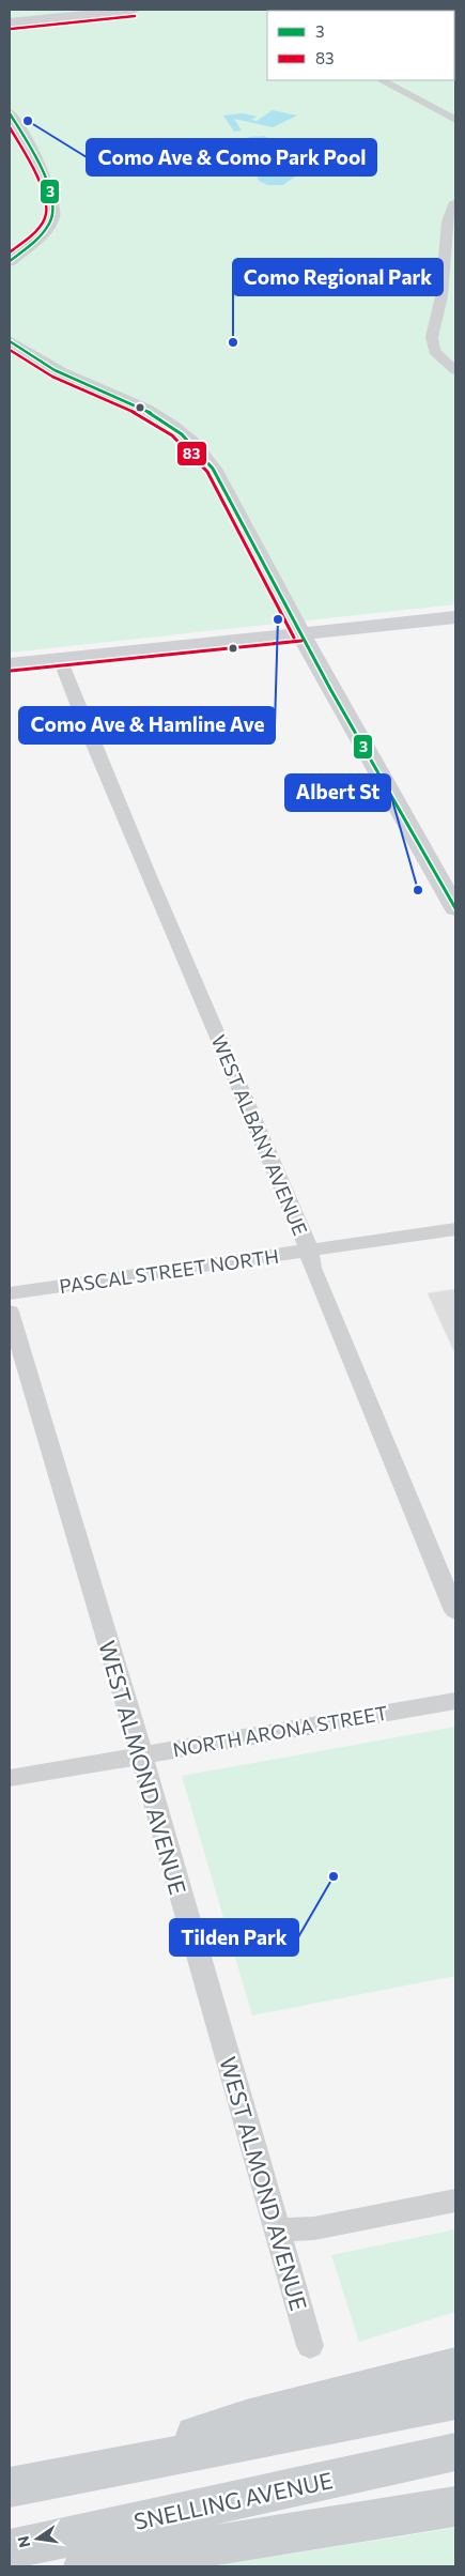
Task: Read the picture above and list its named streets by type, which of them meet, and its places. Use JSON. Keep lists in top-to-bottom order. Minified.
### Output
{"streets":{"main road":["SNELLING AVENUE"],"street":["WEST ALBANY AVENUE","PASCAL STREET NORTH","NORTH ARONA STREET","WEST ALMOND AVENUE"]},"crossings":[["WEST ALBANY AVENUE","PASCAL STREET NORTH"],["NORTH ARONA STREET","WEST ALMOND AVENUE"]],"places":["Como Ave & Como Park Pool","Como Regional Park","Como Ave & Hamline Ave","Albert St","Tilden Park"],"lines":["transit line 83","transit line 3"],"legend":["3","83"],"north":"left"}
